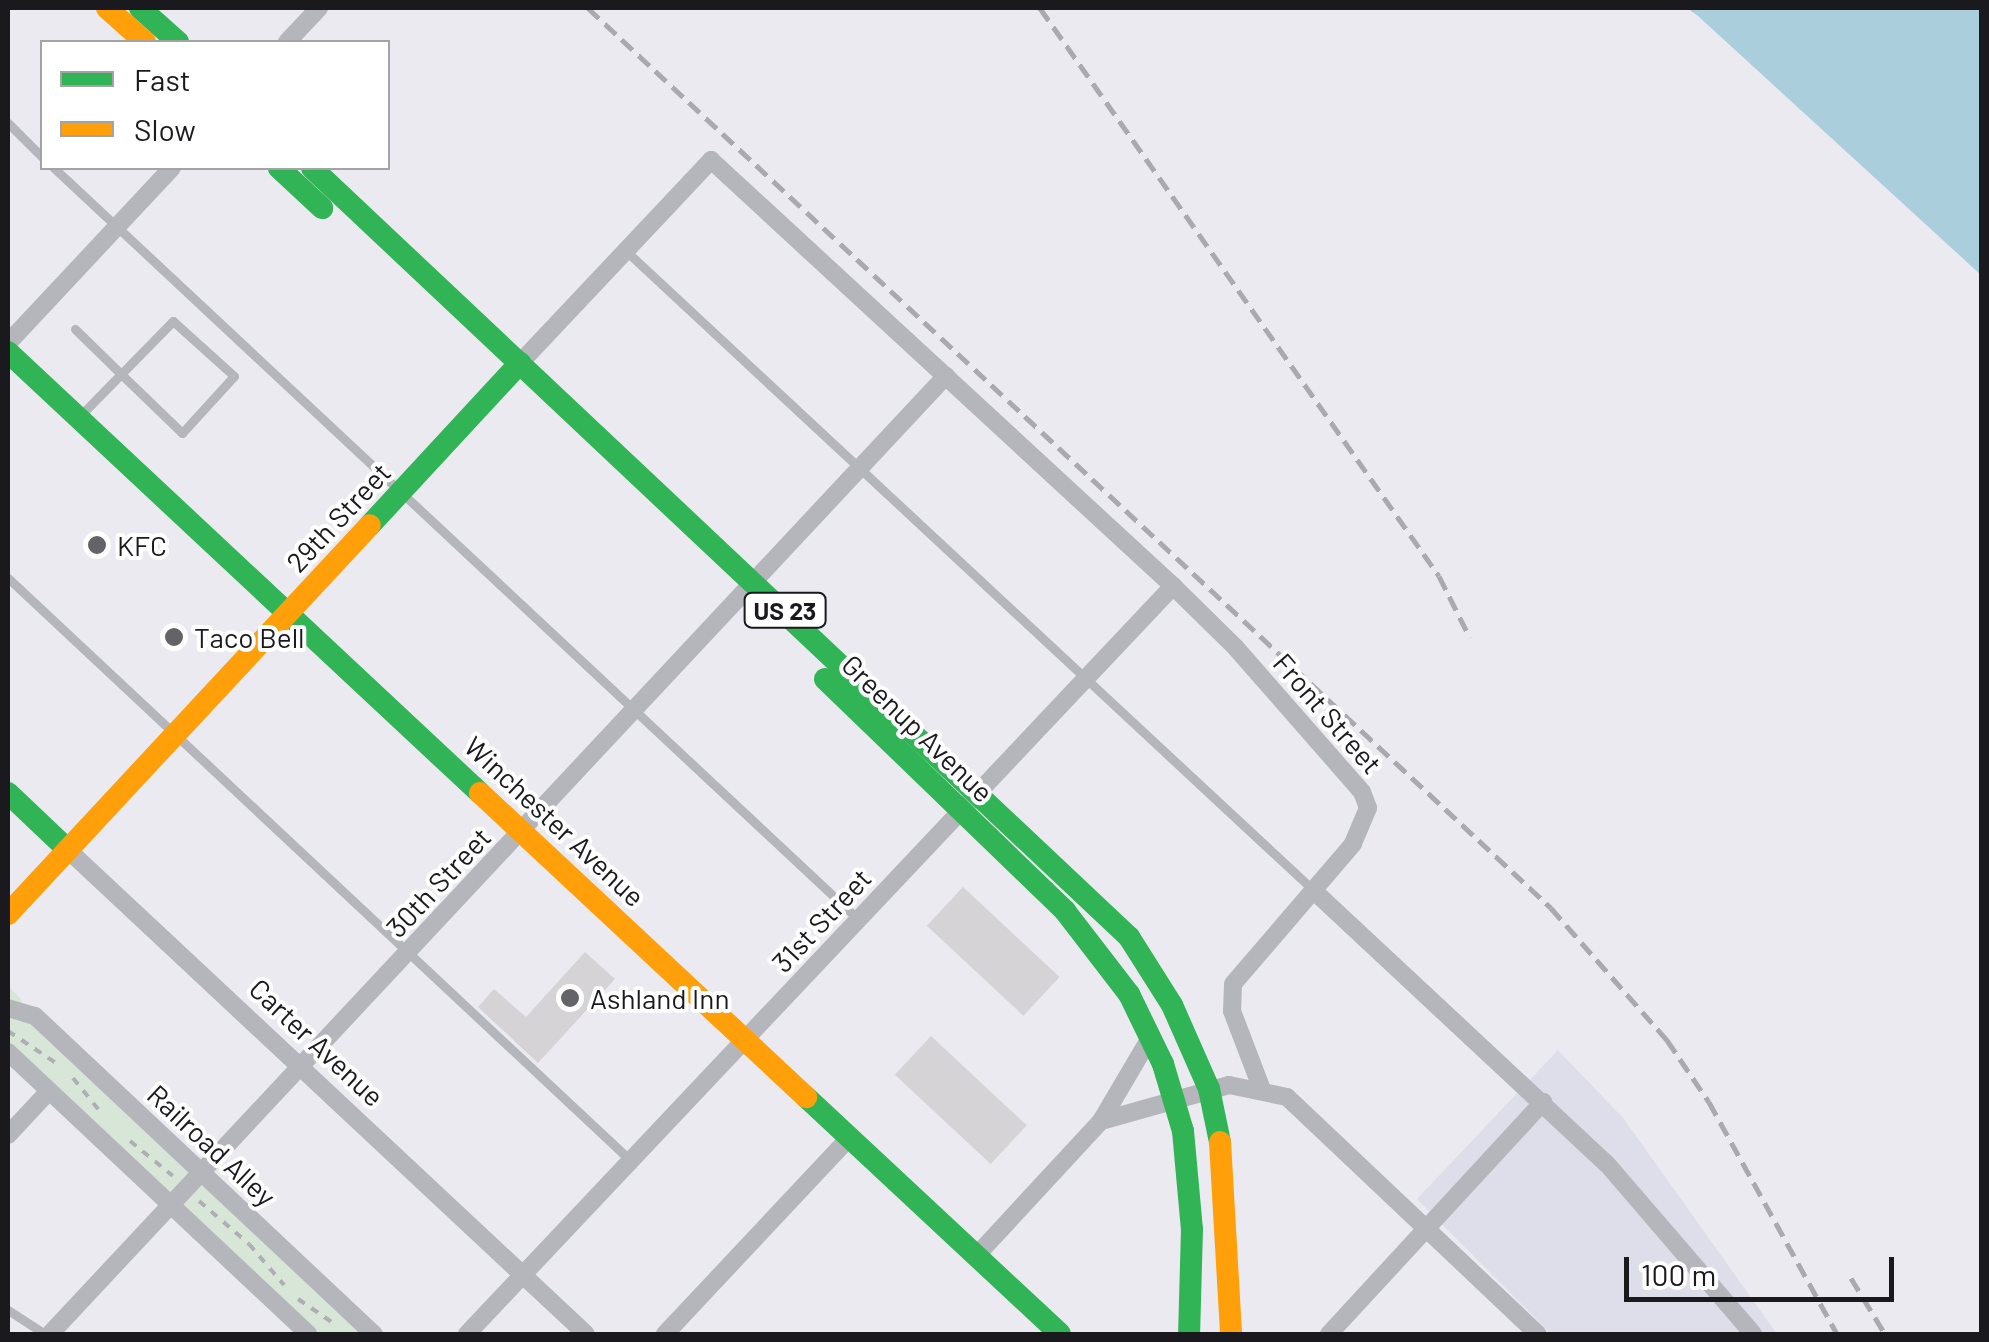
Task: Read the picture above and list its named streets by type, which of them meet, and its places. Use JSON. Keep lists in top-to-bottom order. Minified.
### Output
{"streets":{"main road":["29th Street","US 23","Greenup Avenue","Winchester Avenue","Carter Avenue"],"street":["Front Street","30th Street","31st Street","Railroad Alley"]},"crossings":[["29th Street","Front Street"],["29th Street","Greenup Avenue"],["29th Street","Winchester Avenue"],["29th Street","Carter Avenue"],["US 23","Greenup Avenue"],["Front Street","30th Street"],["Front Street","31st Street"],["Greenup Avenue","30th Street"],["Greenup Avenue","31st Street"],["Winchester Avenue","30th Street"],["Winchester Avenue","31st Street"],["30th Street","Carter Avenue"],["30th Street","Railroad Alley"],["31st Street","Carter Avenue"]],"places":["KFC","Taco Bell","Ashland Inn"],"legend":["Fast","Slow"],"scale_bar":"100 m"}
